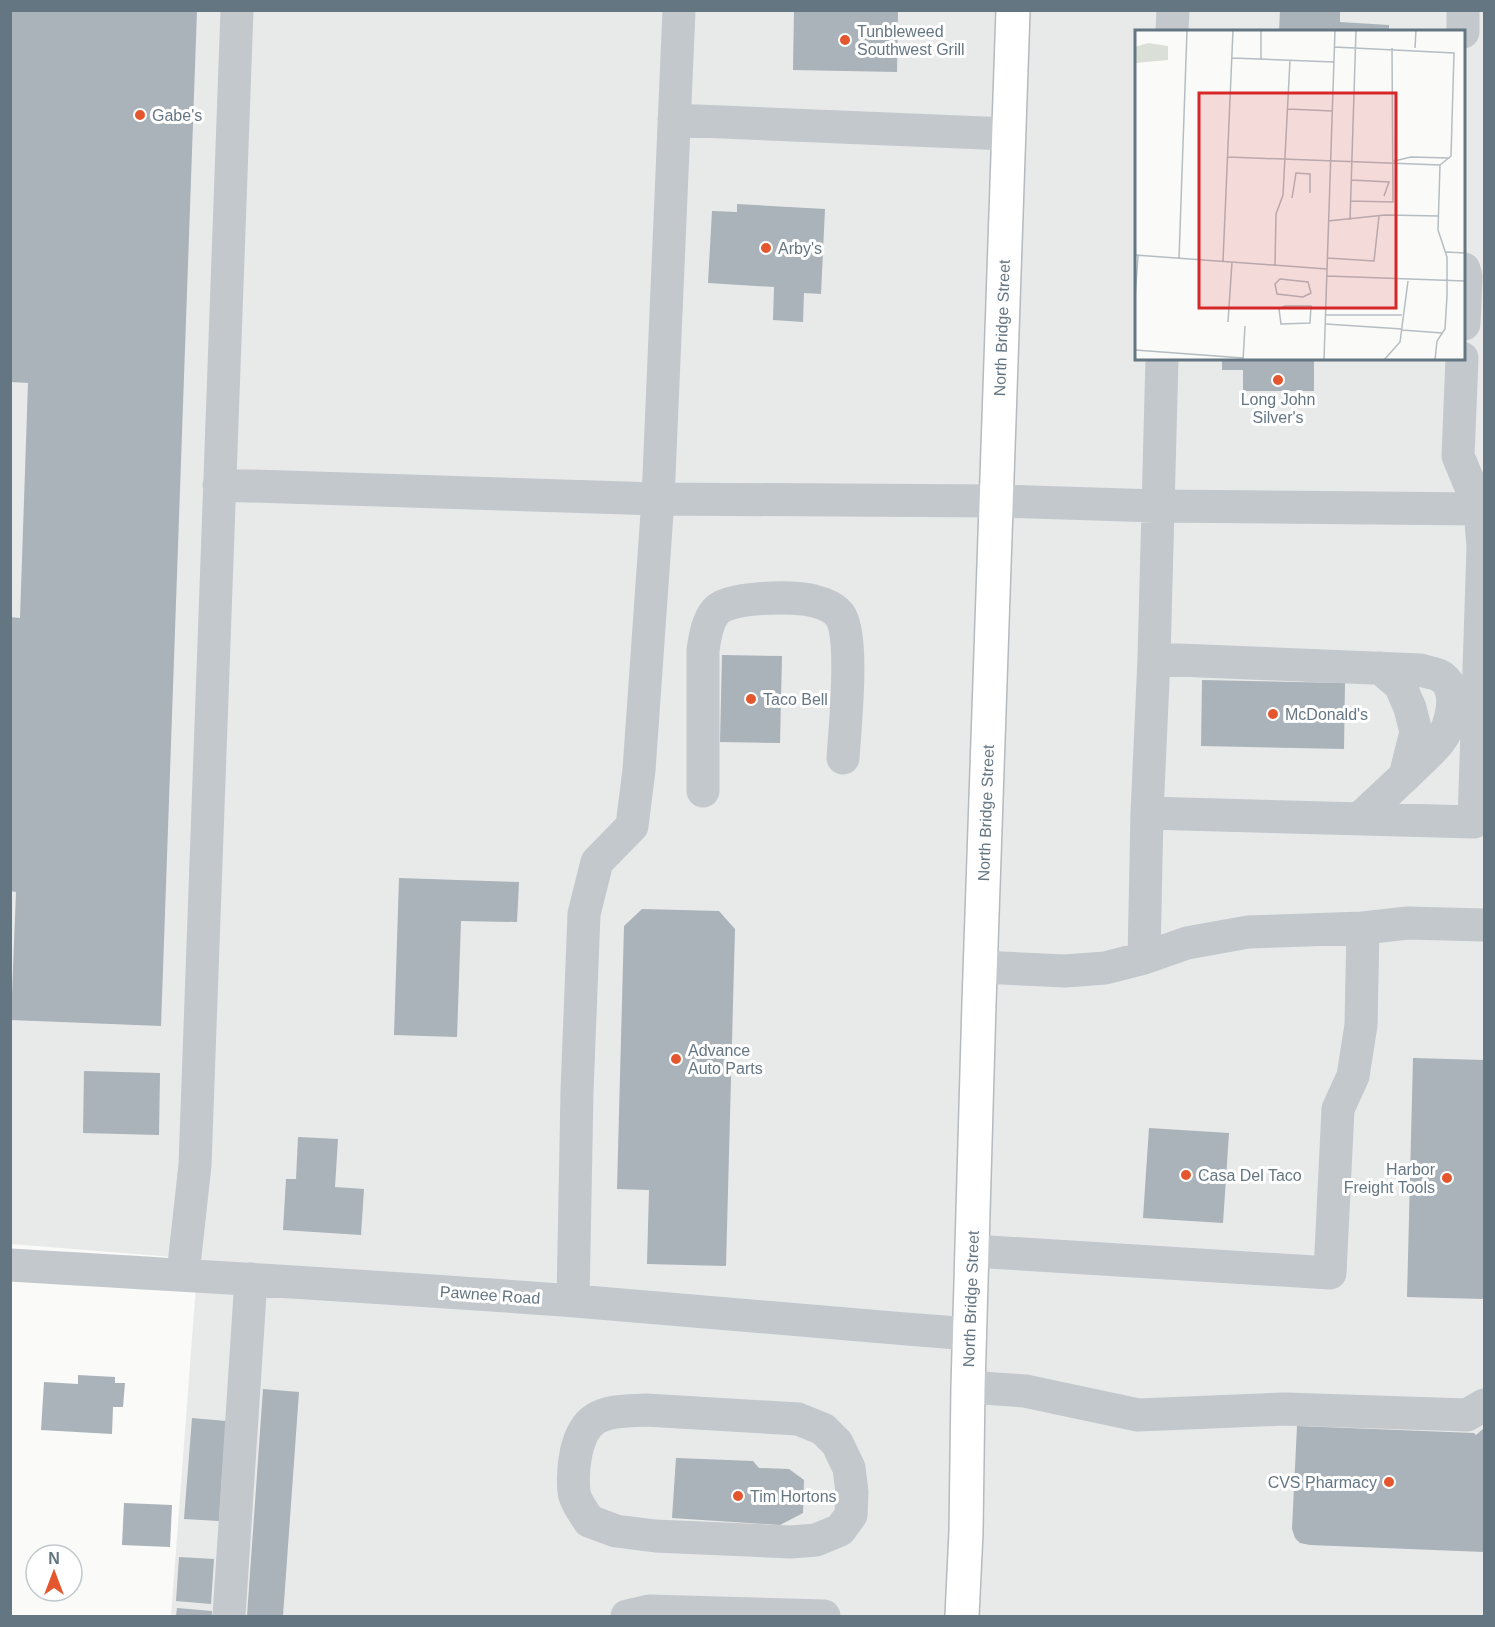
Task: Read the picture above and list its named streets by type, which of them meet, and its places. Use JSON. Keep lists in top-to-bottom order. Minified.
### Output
{"streets":{"main road":["North Bridge Street"],"street":["Pawnee Road"]},"crossings":[["North Bridge Street","Pawnee Road"]],"places":["Tunbleweed Southwest Grill","Gabe's","Arby's","Long John Silver's","Taco Bell","McDonald's","Advance Auto Parts","Casa Del Taco","Harbor Freight Tools","CVS Pharmacy","Tim Hortons"],"north":"top"}
